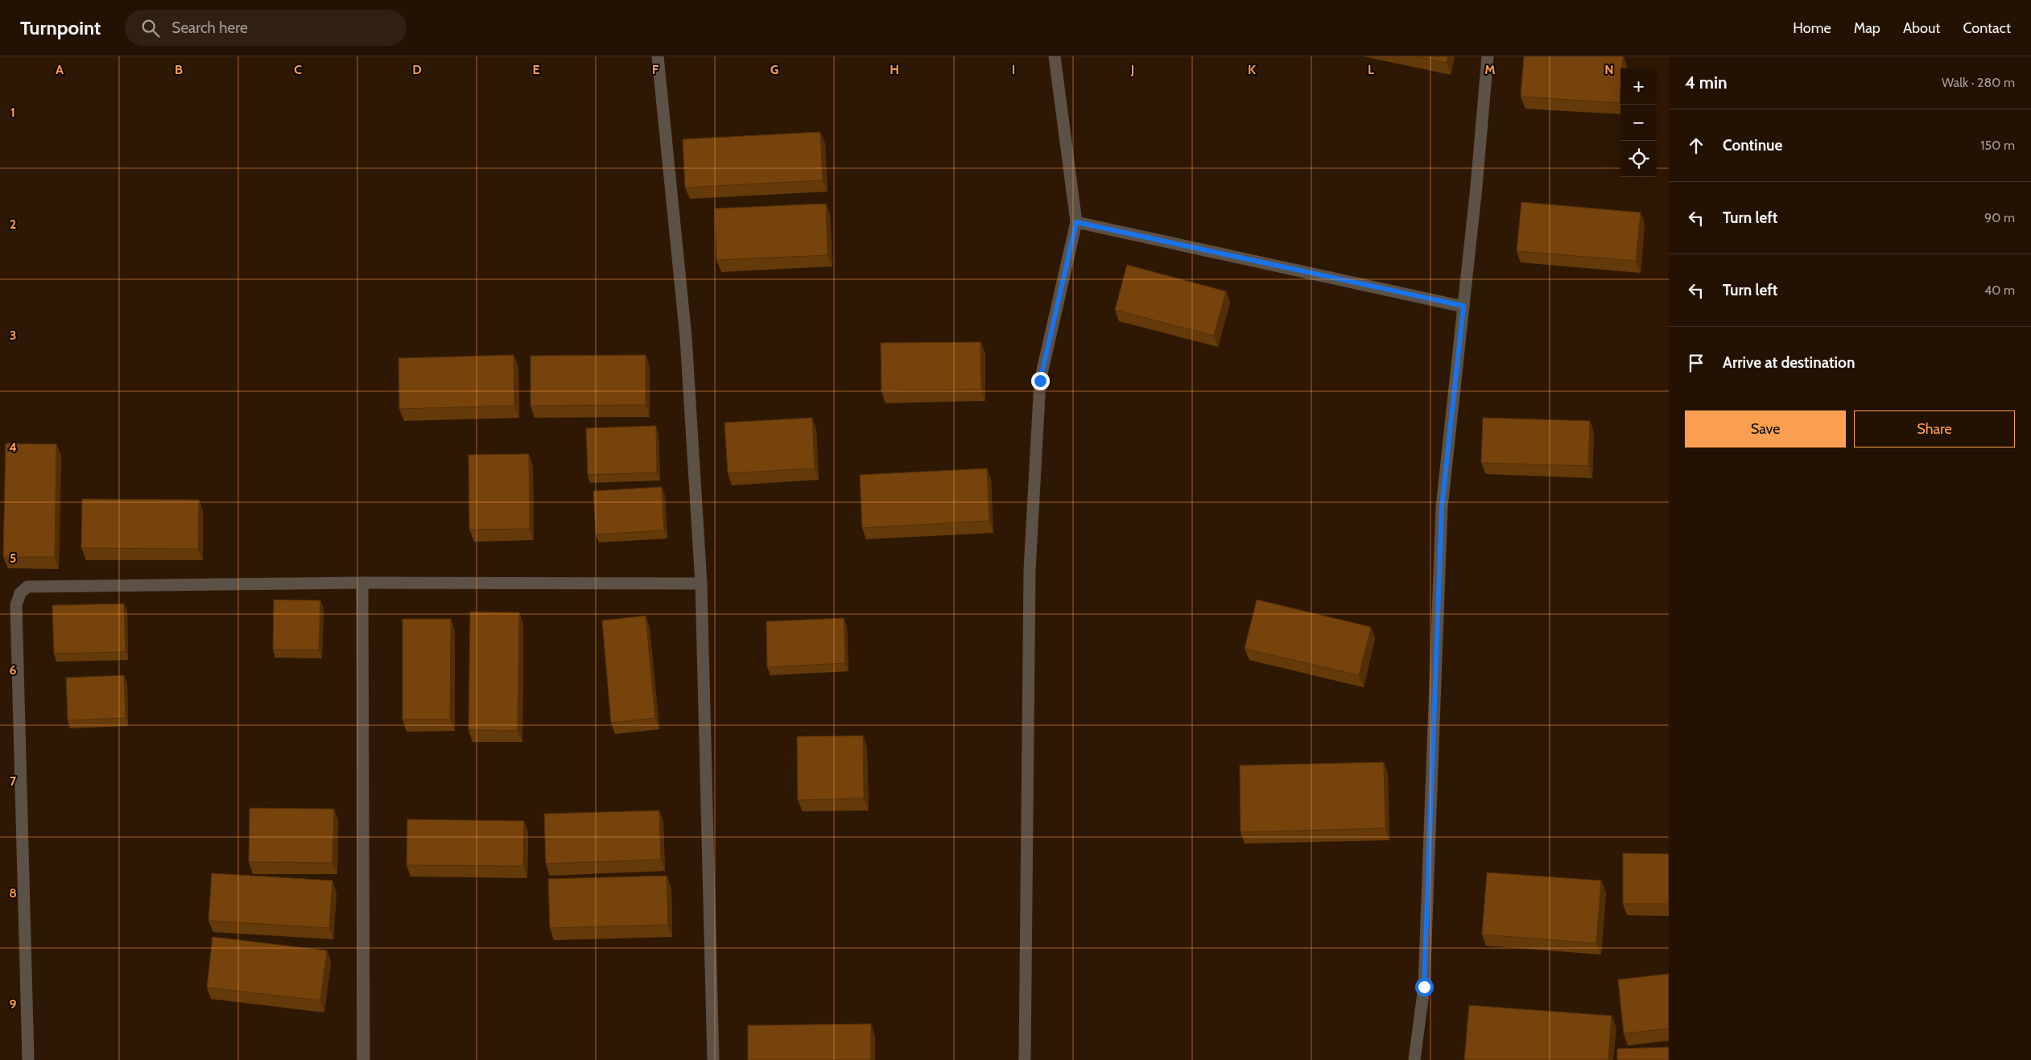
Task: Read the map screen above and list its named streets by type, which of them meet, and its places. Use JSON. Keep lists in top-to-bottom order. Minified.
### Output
{"page":{"header":"Turnpoint","search":"Search here","nav":["Home","Map","About","Contact"],"heading":["4 min","Walk · 280 m"],"map_buttons":["+","−"],"list":[["Continue","150 m"],["Turn left","90 m"],["Turn left","40 m"],"Arrive at destination"],"buttons":["Save","Share"]},"grid":{"columns":["A","B","C","D","E","F","G","H","I","J","K","L","M","N"],"rows":["1","2","3","4","5","6","7","8","9"]}}
